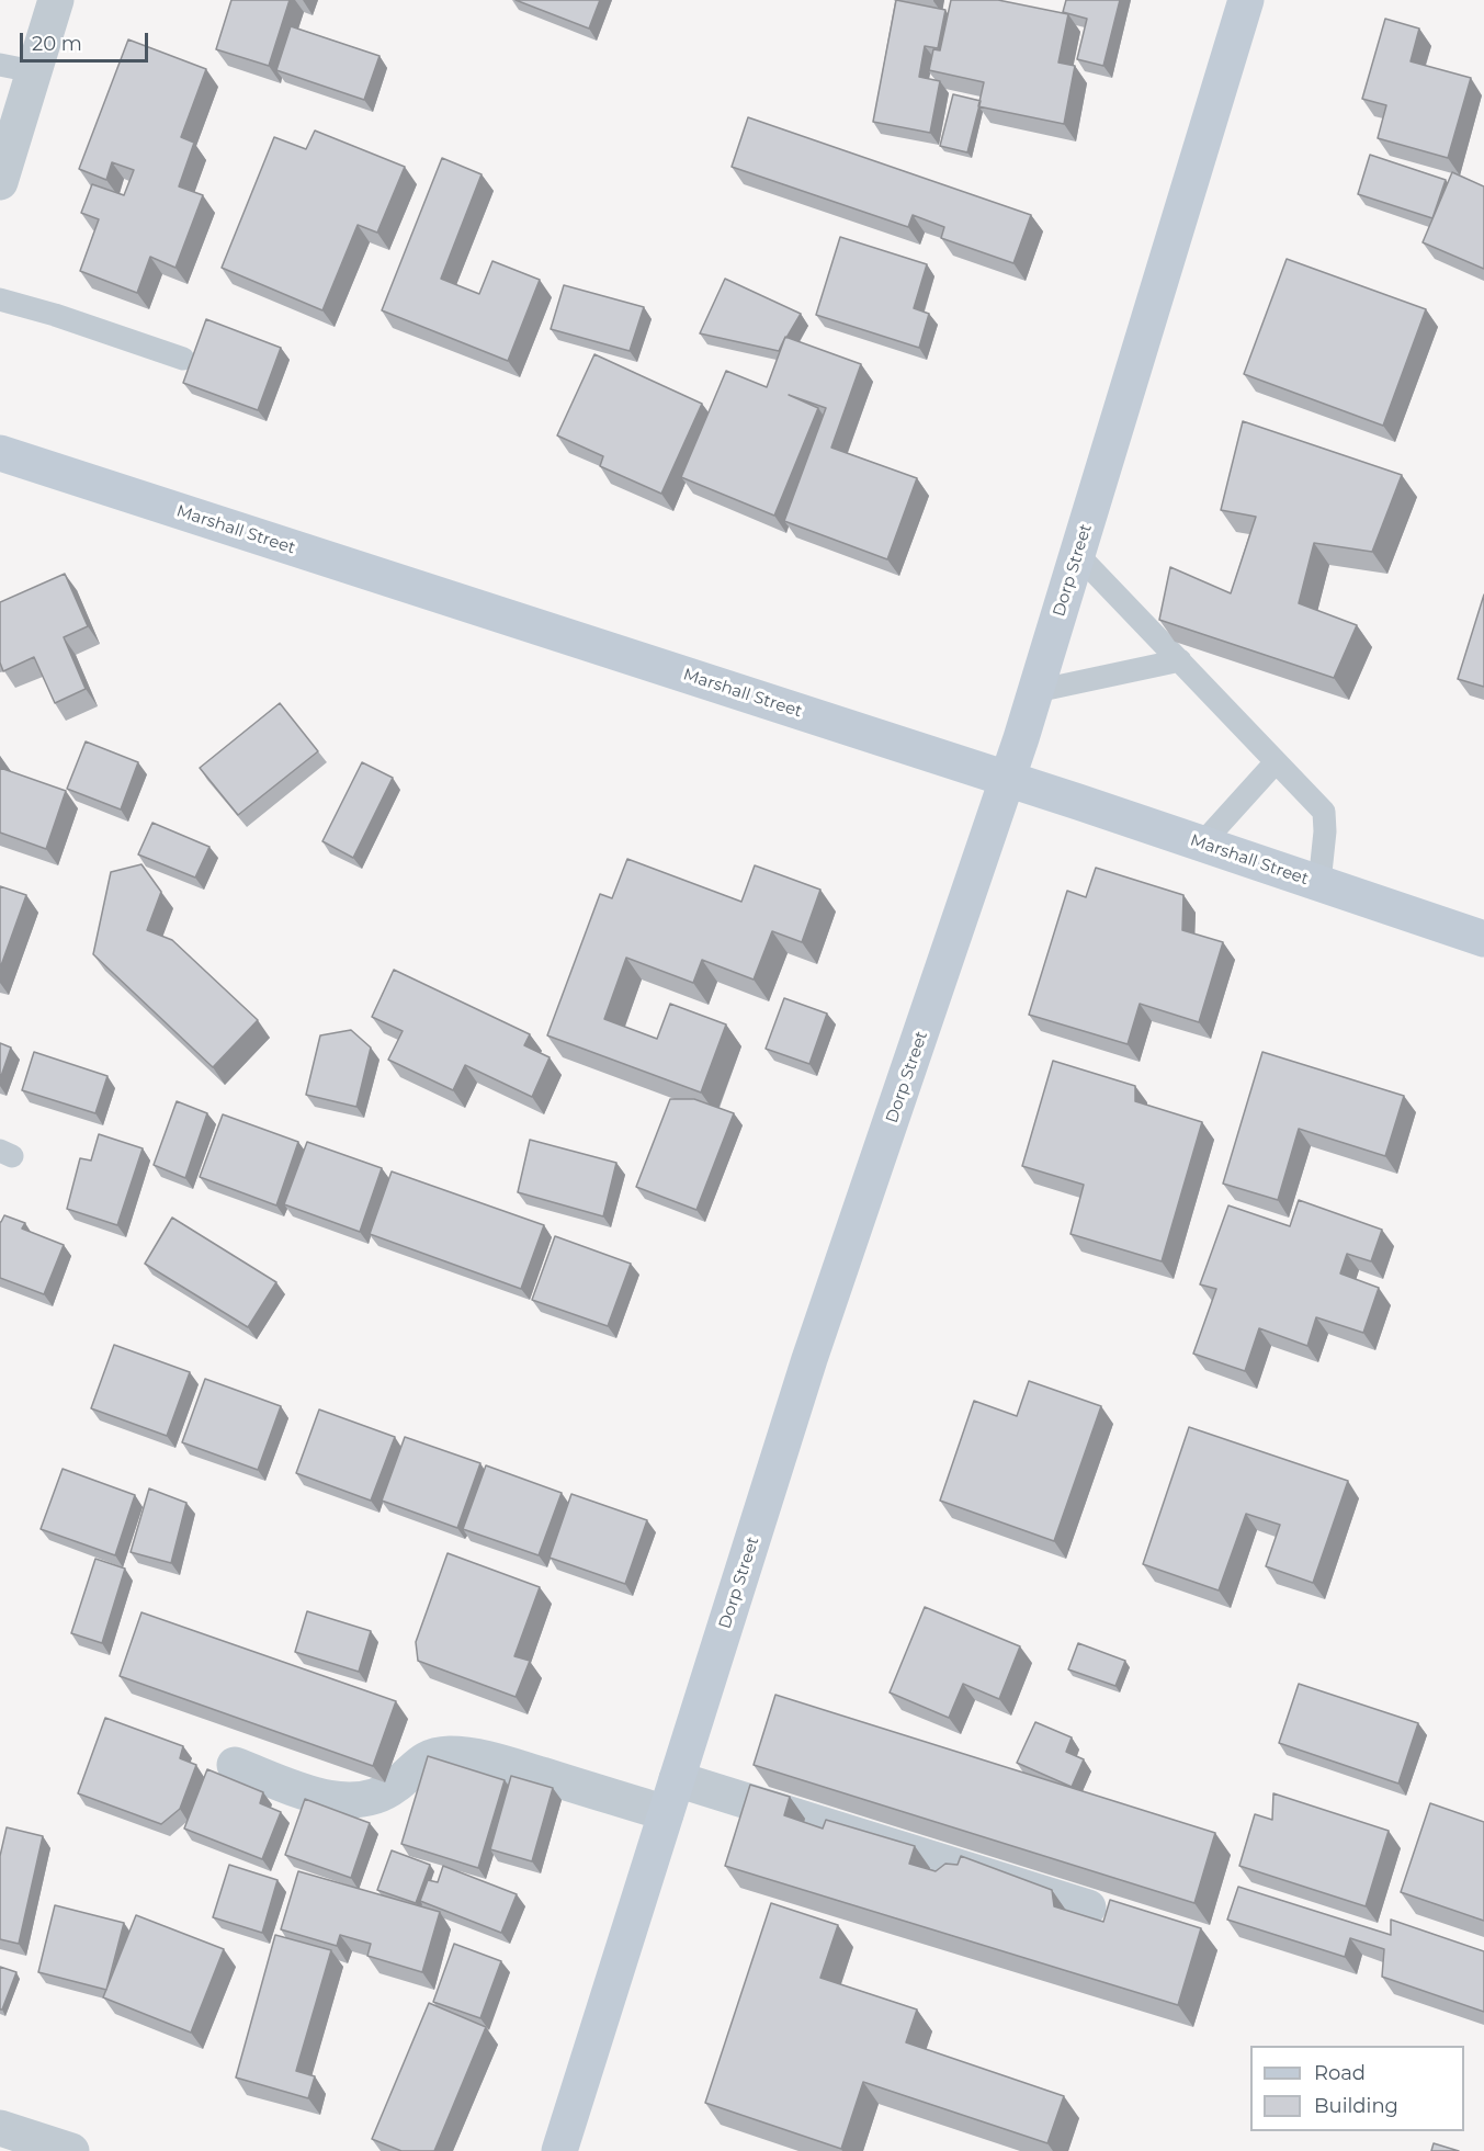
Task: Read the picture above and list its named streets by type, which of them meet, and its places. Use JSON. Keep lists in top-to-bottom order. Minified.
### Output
{"streets":{"street":["Marshall Street","Dorp Street"]},"crossings":[["Marshall Street","Dorp Street"]],"legend":["Road","Building"],"scale_bar":"20 m"}
